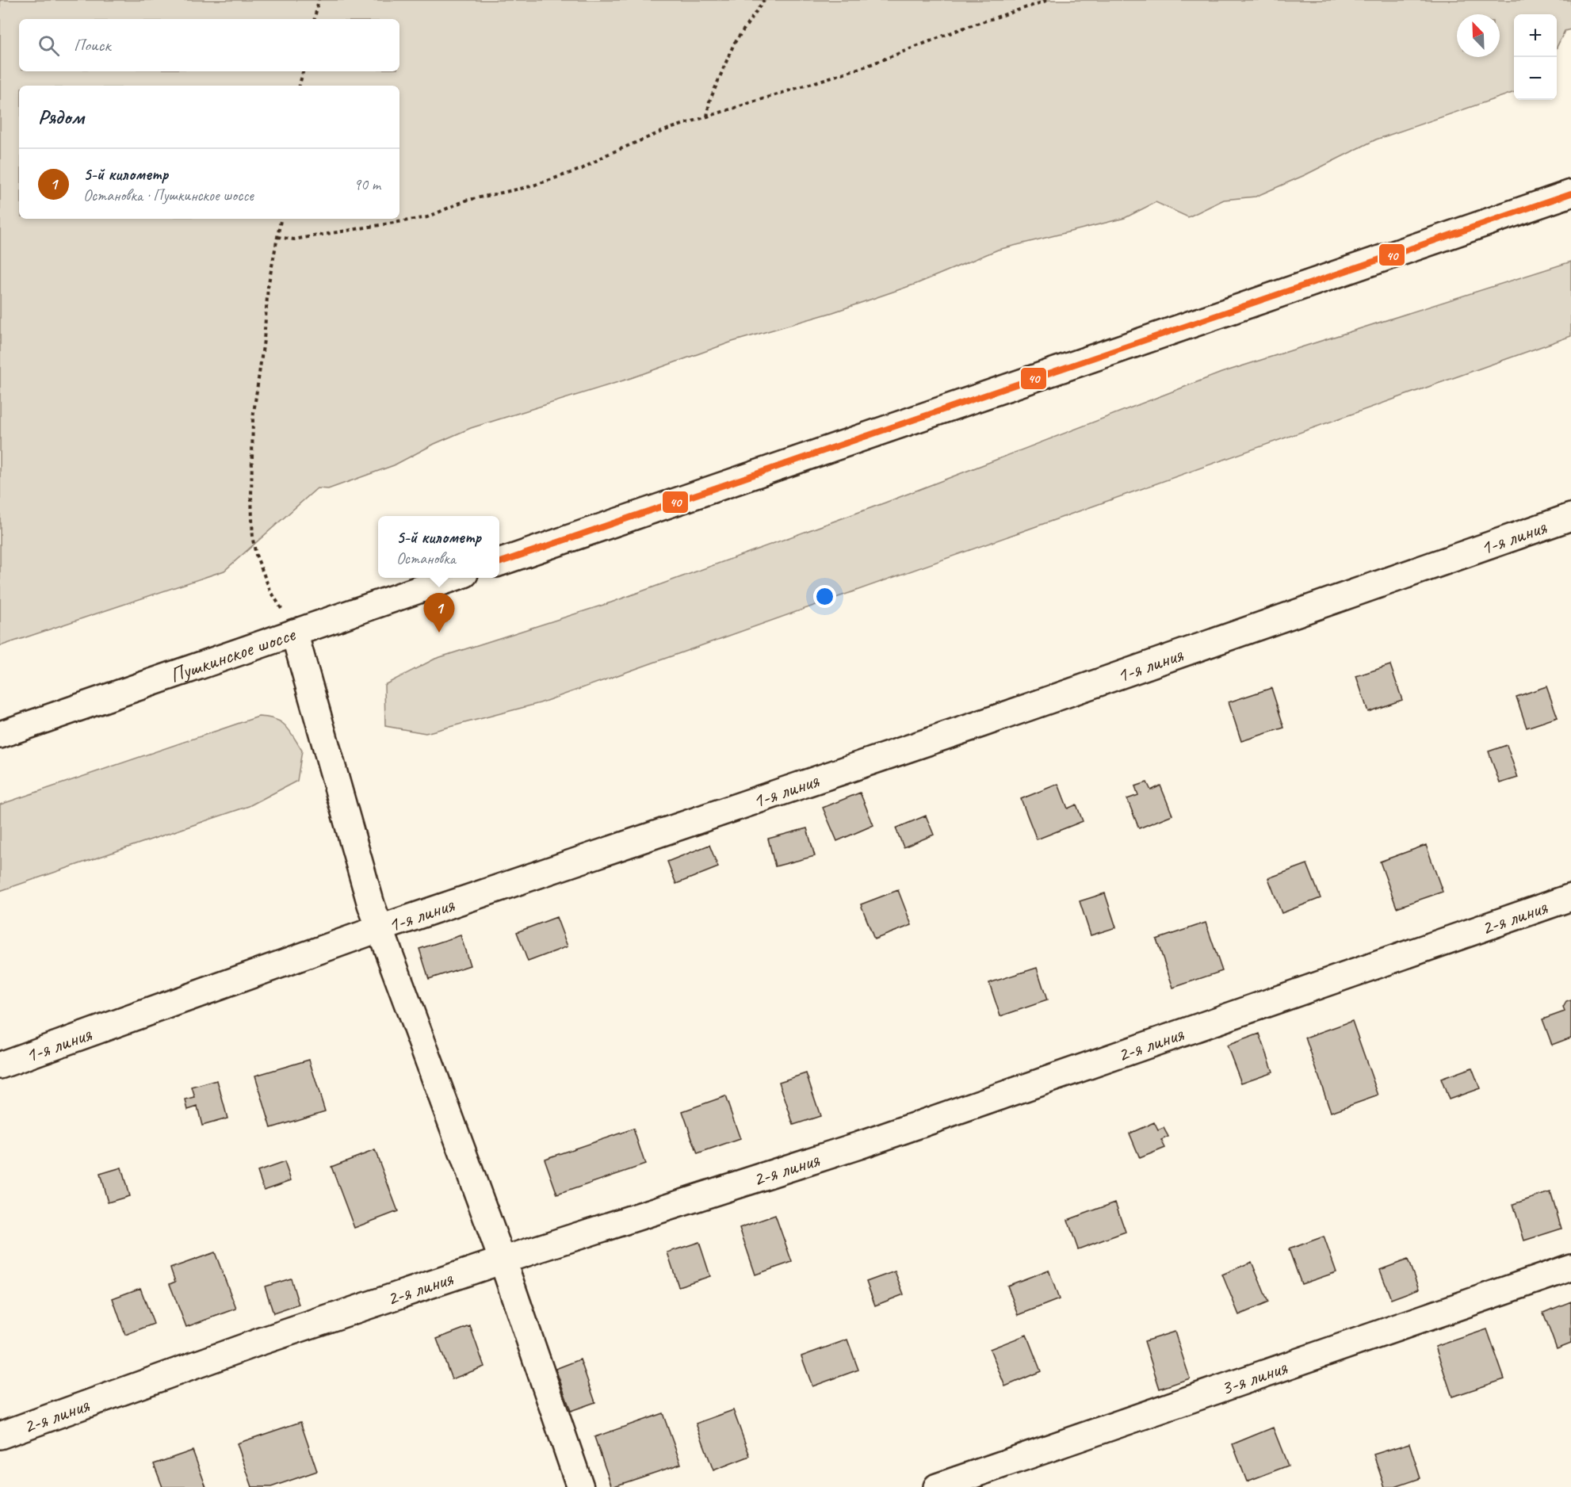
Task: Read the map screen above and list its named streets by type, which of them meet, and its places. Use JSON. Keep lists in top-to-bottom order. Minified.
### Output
{"streets":{"street":["1-я линия","Пушкинское шоссе","2-я линия","3-я линия"]},"lines":["transit line 40"],"north":"top left","page":{"map_buttons":["+","−"],"search":"Поиск","heading":"Рядом","list":[{"mark":"1","name":"5-й километр","note":"Остановка · Пушкинское шоссе","value":"90 m"}],"popup":["5-й километр","Остановка"],"pins":"1"}}
